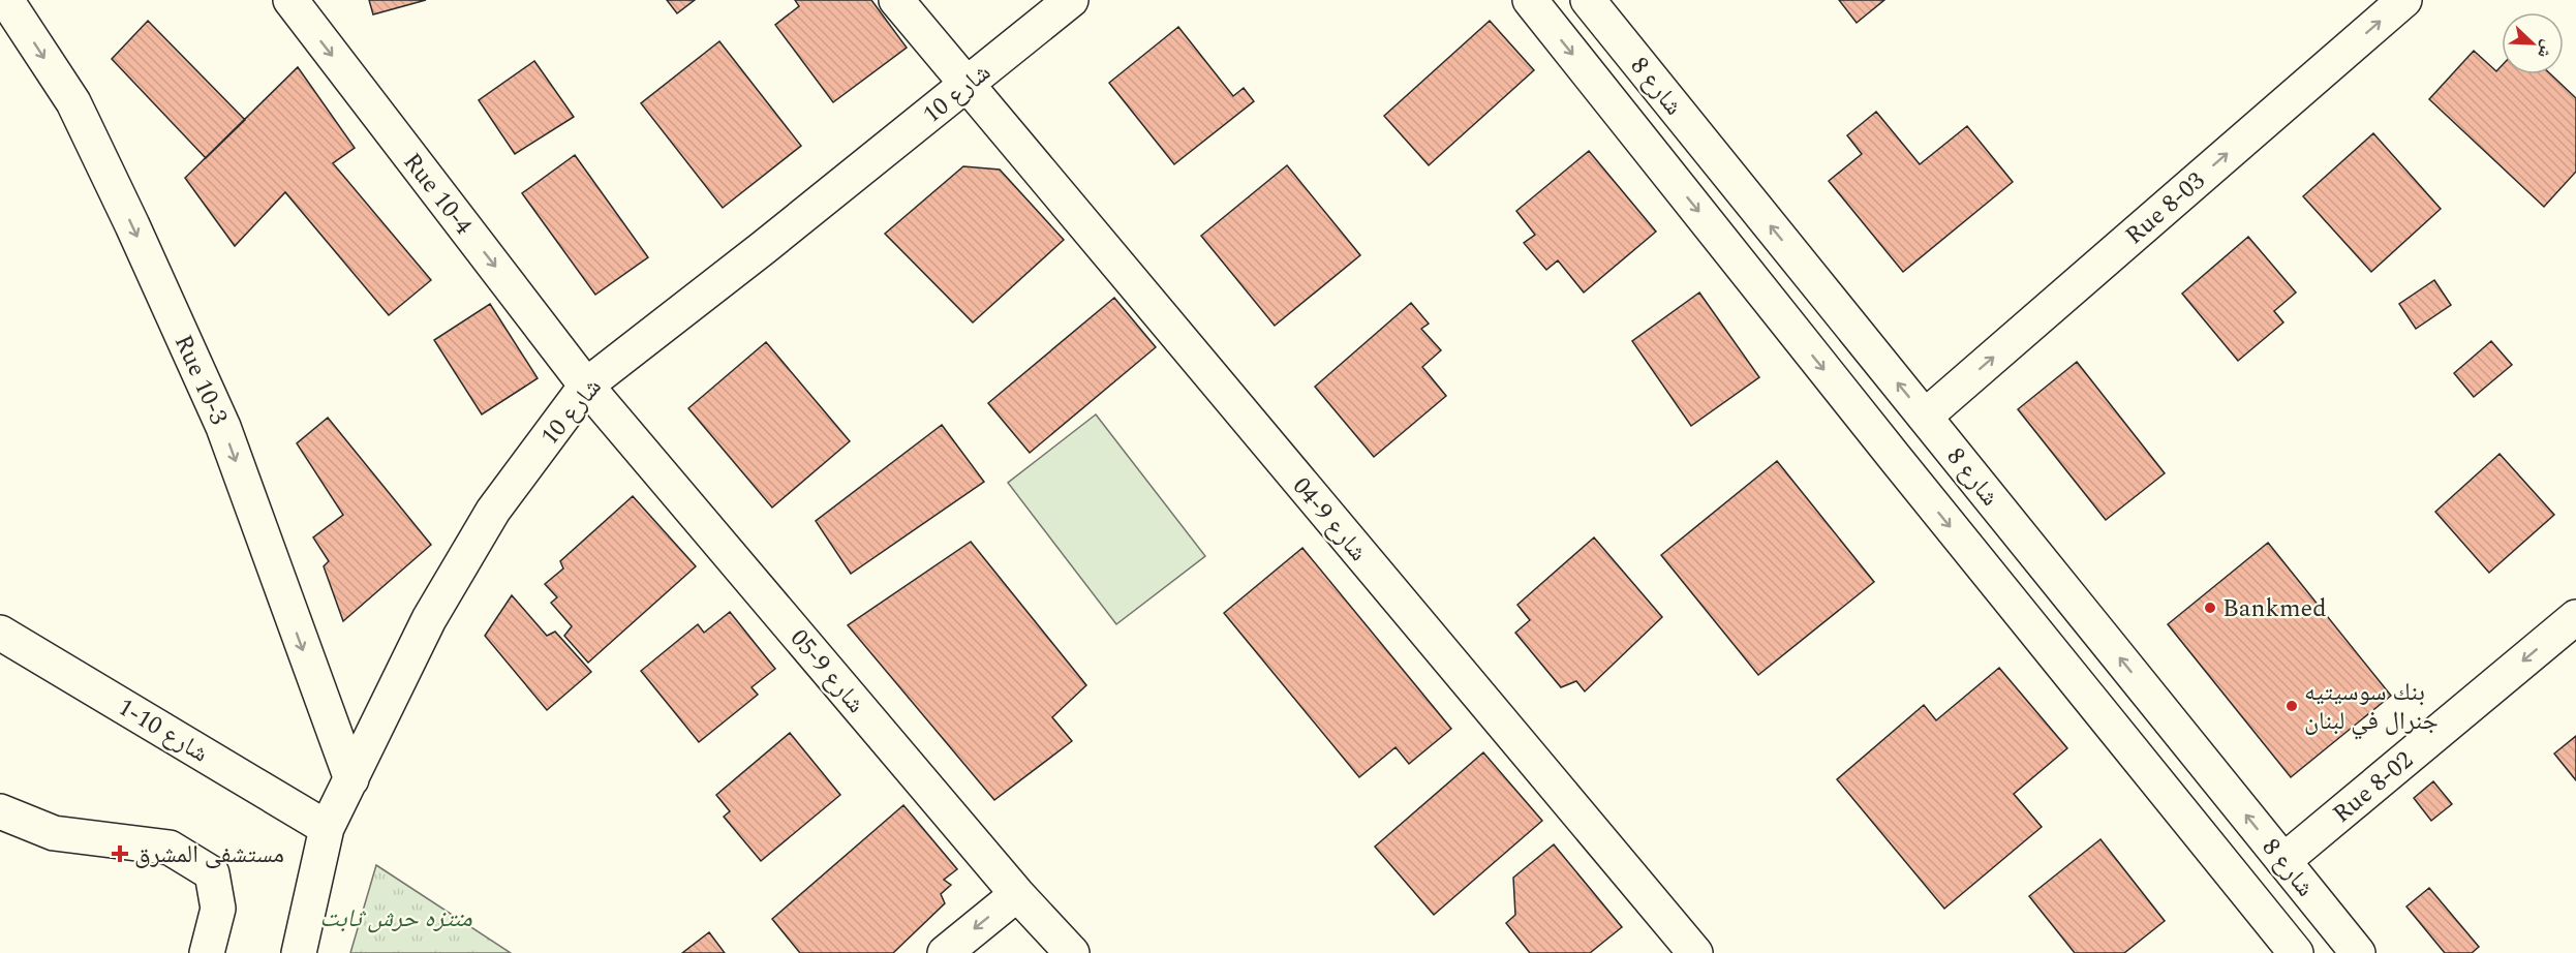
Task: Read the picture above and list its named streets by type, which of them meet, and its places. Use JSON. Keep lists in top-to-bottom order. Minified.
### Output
{"streets":{"main road":["شارع 8","شارع 10","Rue 10-4","Rue 8-03","Rue 10-3","شارع 9-04","شارع 9-05","شارع 10-1","Rue 8-02"]},"crossings":[["شارع 8","Rue 8-03"],["شارع 8","Rue 8-02"],["شارع 10","Rue 10-4"],["شارع 10","Rue 10-3"],["شارع 10","شارع 9-04"],["شارع 10","شارع 9-05"],["شارع 10","شارع 10-1"],["Rue 10-4","شارع 9-05"]],"one_way":["Rue 10-4","Rue 8-03","Rue 10-3","Rue 8-02"],"parks":["منتزه حرش ثابت"],"places":{"other":["Bankmed","بنك سوسيتيه جنرال في لبنان"],"health":["مستشفى المشرق"]},"north":"bottom right"}
